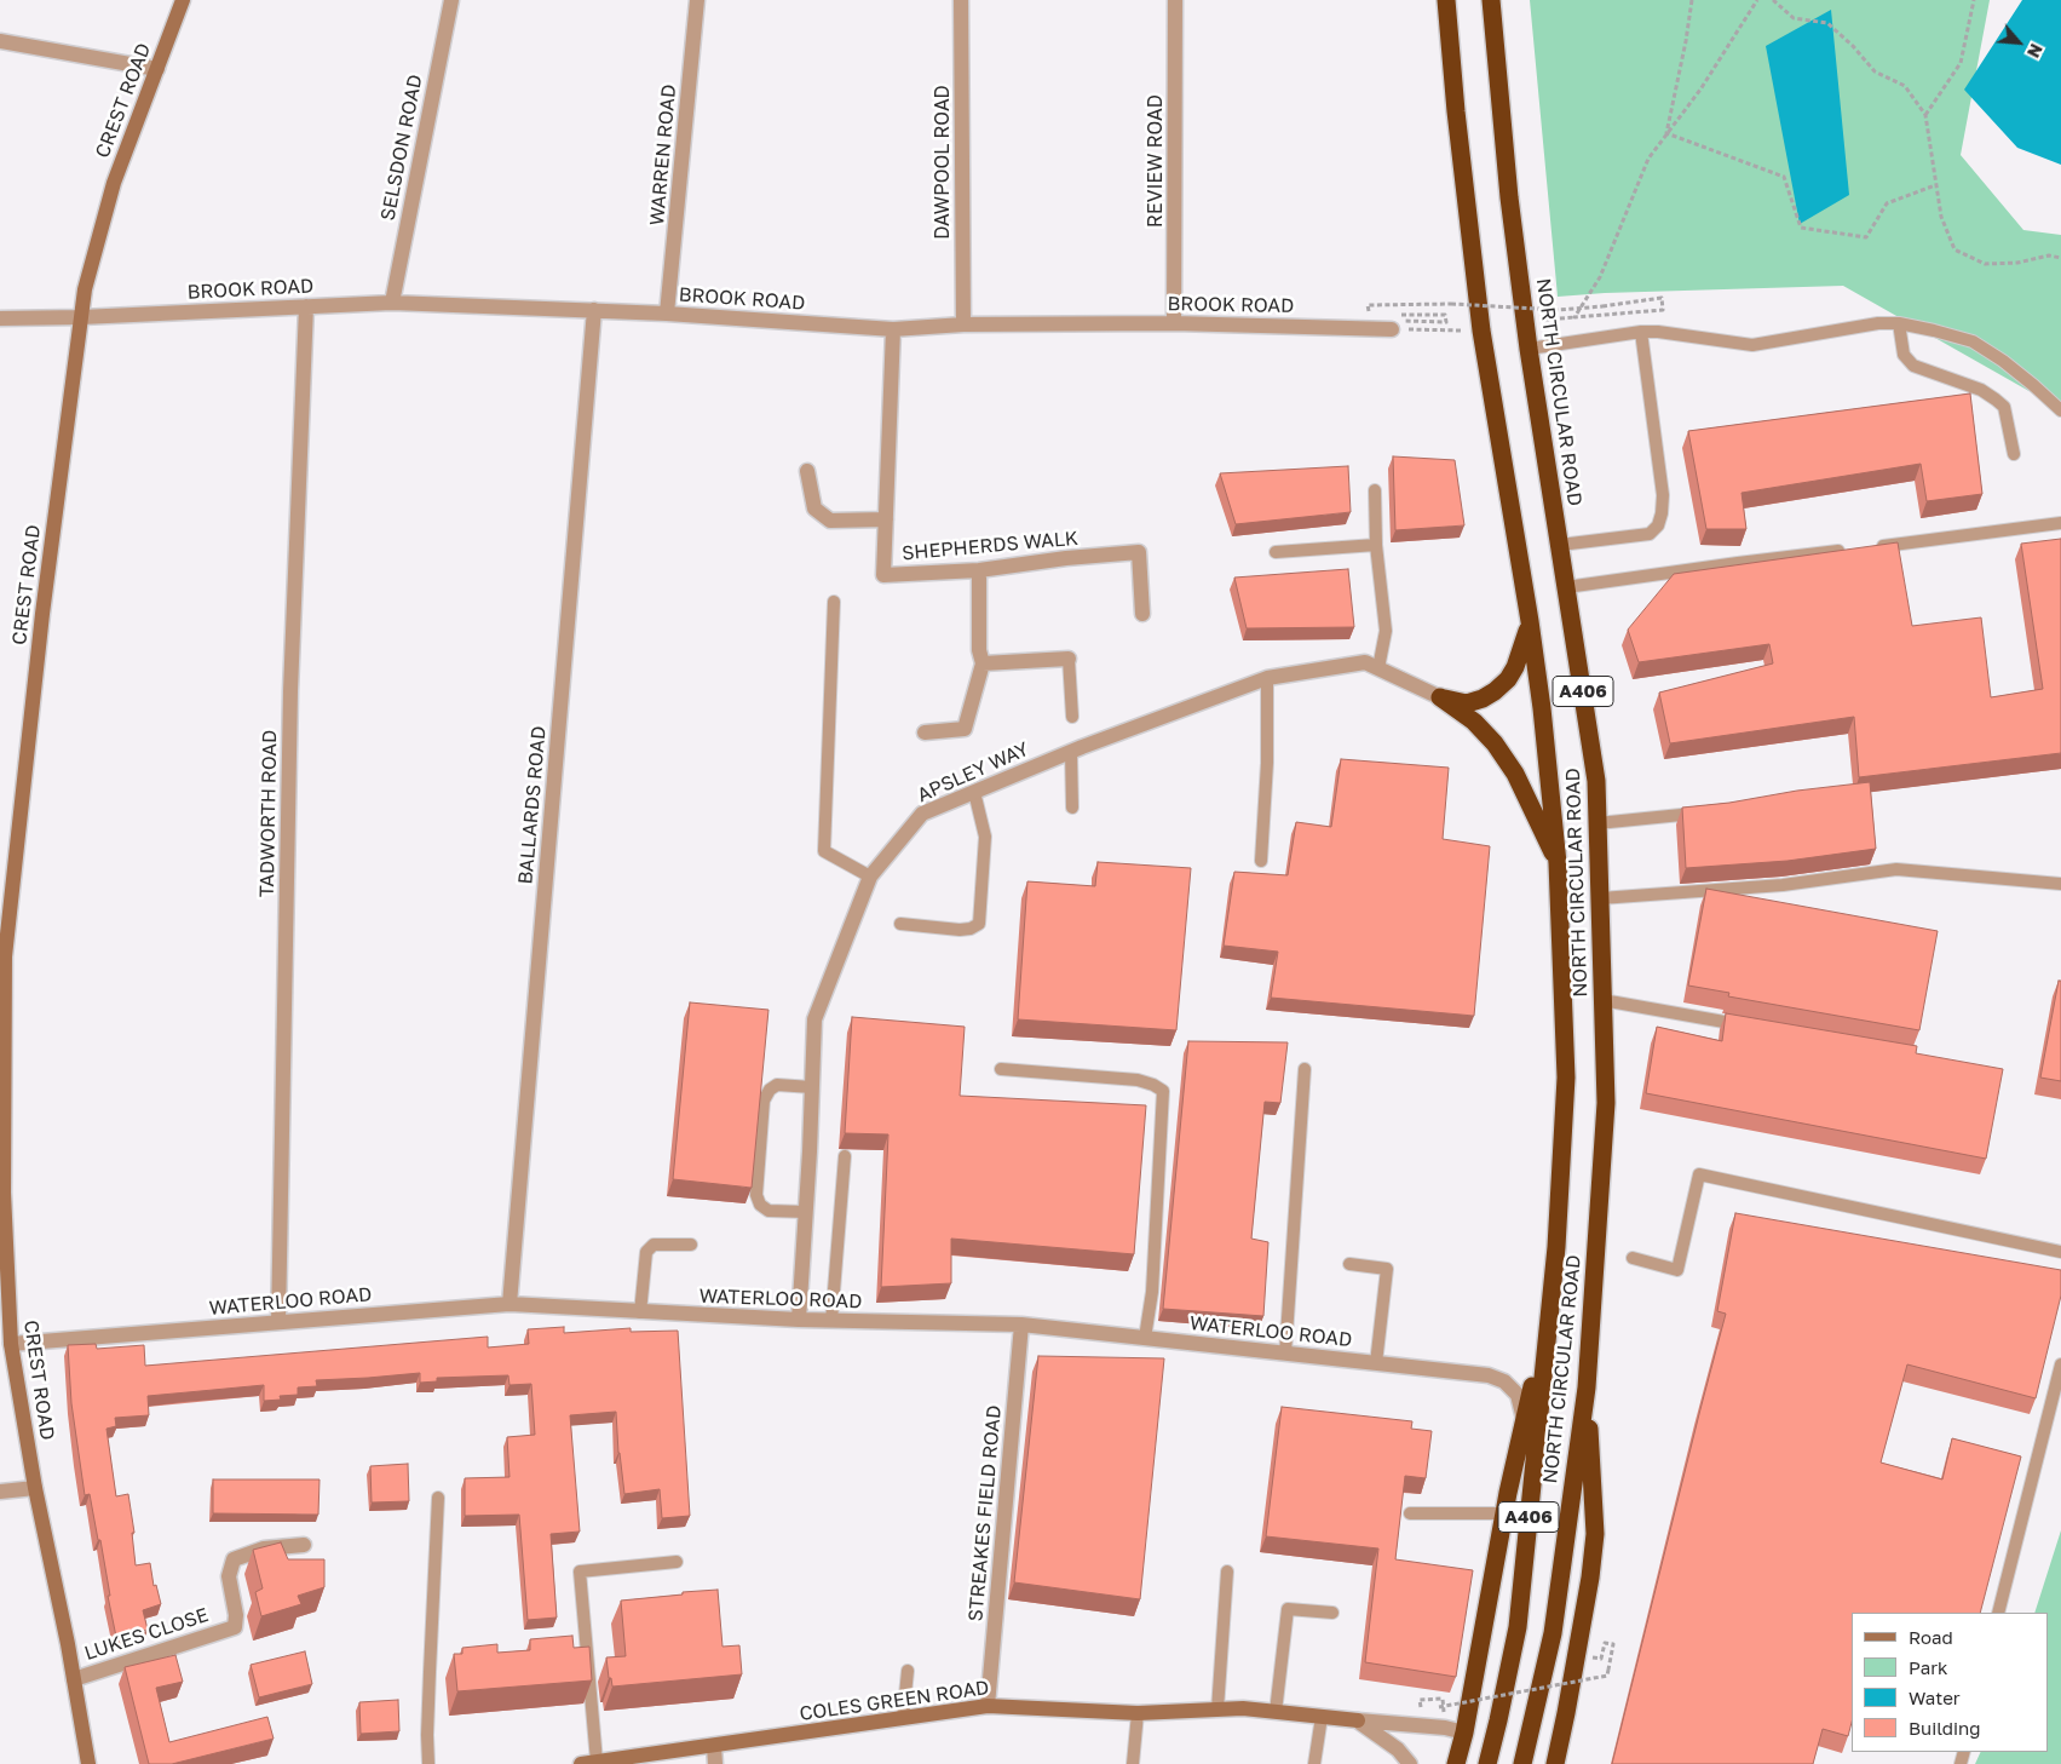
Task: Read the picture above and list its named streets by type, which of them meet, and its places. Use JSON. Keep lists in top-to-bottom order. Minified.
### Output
{"streets":{"highway":["NORTH CIRCULAR ROAD","A406"],"street":["CREST ROAD","SELSDON ROAD","WARREN ROAD","REVIEW ROAD","DAWPOOL ROAD","BROOK ROAD","SHEPHERDS WALK","APSLEY WAY","BALLARDS ROAD","TADWORTH ROAD","WATERLOO ROAD","STREAKES FIELD ROAD","LUKES CLOSE","COLES GREEN ROAD"]},"crossings":[["CREST ROAD","BROOK ROAD"],["CREST ROAD","WATERLOO ROAD"],["CREST ROAD","LUKES CLOSE"],["SELSDON ROAD","BROOK ROAD"],["WARREN ROAD","BROOK ROAD"],["REVIEW ROAD","BROOK ROAD"],["DAWPOOL ROAD","BROOK ROAD"],["BROOK ROAD","SHEPHERDS WALK"],["BROOK ROAD","BALLARDS ROAD"],["BROOK ROAD","TADWORTH ROAD"],["NORTH CIRCULAR ROAD","A406"],["A406","WATERLOO ROAD"],["A406","COLES GREEN ROAD"],["APSLEY WAY","WATERLOO ROAD"],["BALLARDS ROAD","WATERLOO ROAD"],["TADWORTH ROAD","WATERLOO ROAD"],["WATERLOO ROAD","STREAKES FIELD ROAD"],["STREAKES FIELD ROAD","COLES GREEN ROAD"]],"legend":["Road","Park","Water","Building"],"north":"bottom right"}
